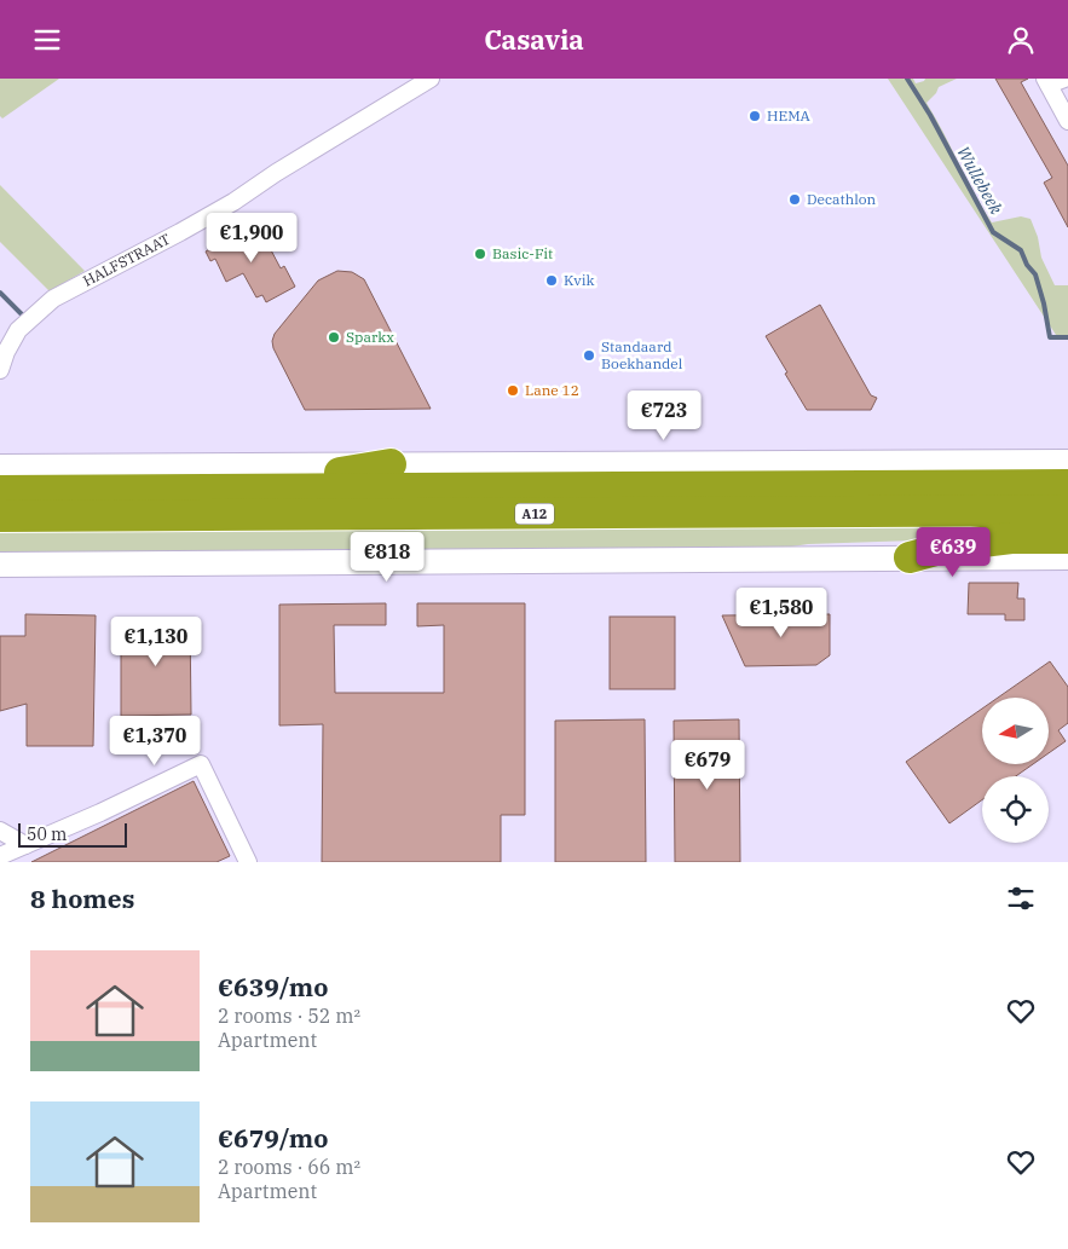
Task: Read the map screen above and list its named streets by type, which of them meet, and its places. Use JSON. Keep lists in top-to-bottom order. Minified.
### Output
{"streets":{"highway":["A12"],"street":["HALFSTRAAT"]},"water":["Wullebeek"],"places":["HEMA","Decathlon","Basic-Fit","Kvik","Sparkx","Standaard Boekhandel","Lane 12"],"scale_bar":"50 m","north":"left","page":{"header":"Casavia","price":["€1,900","€723","€639","€818","€1,580","€1,130","€1,370","€679"],"scale":"50 m","heading":"8 homes","list":[{"name":"€639/mo","note":"2 rooms · 52 m² · Apartment"},{"name":"€679/mo","note":"2 rooms · 66 m² · Apartment"}]}}
